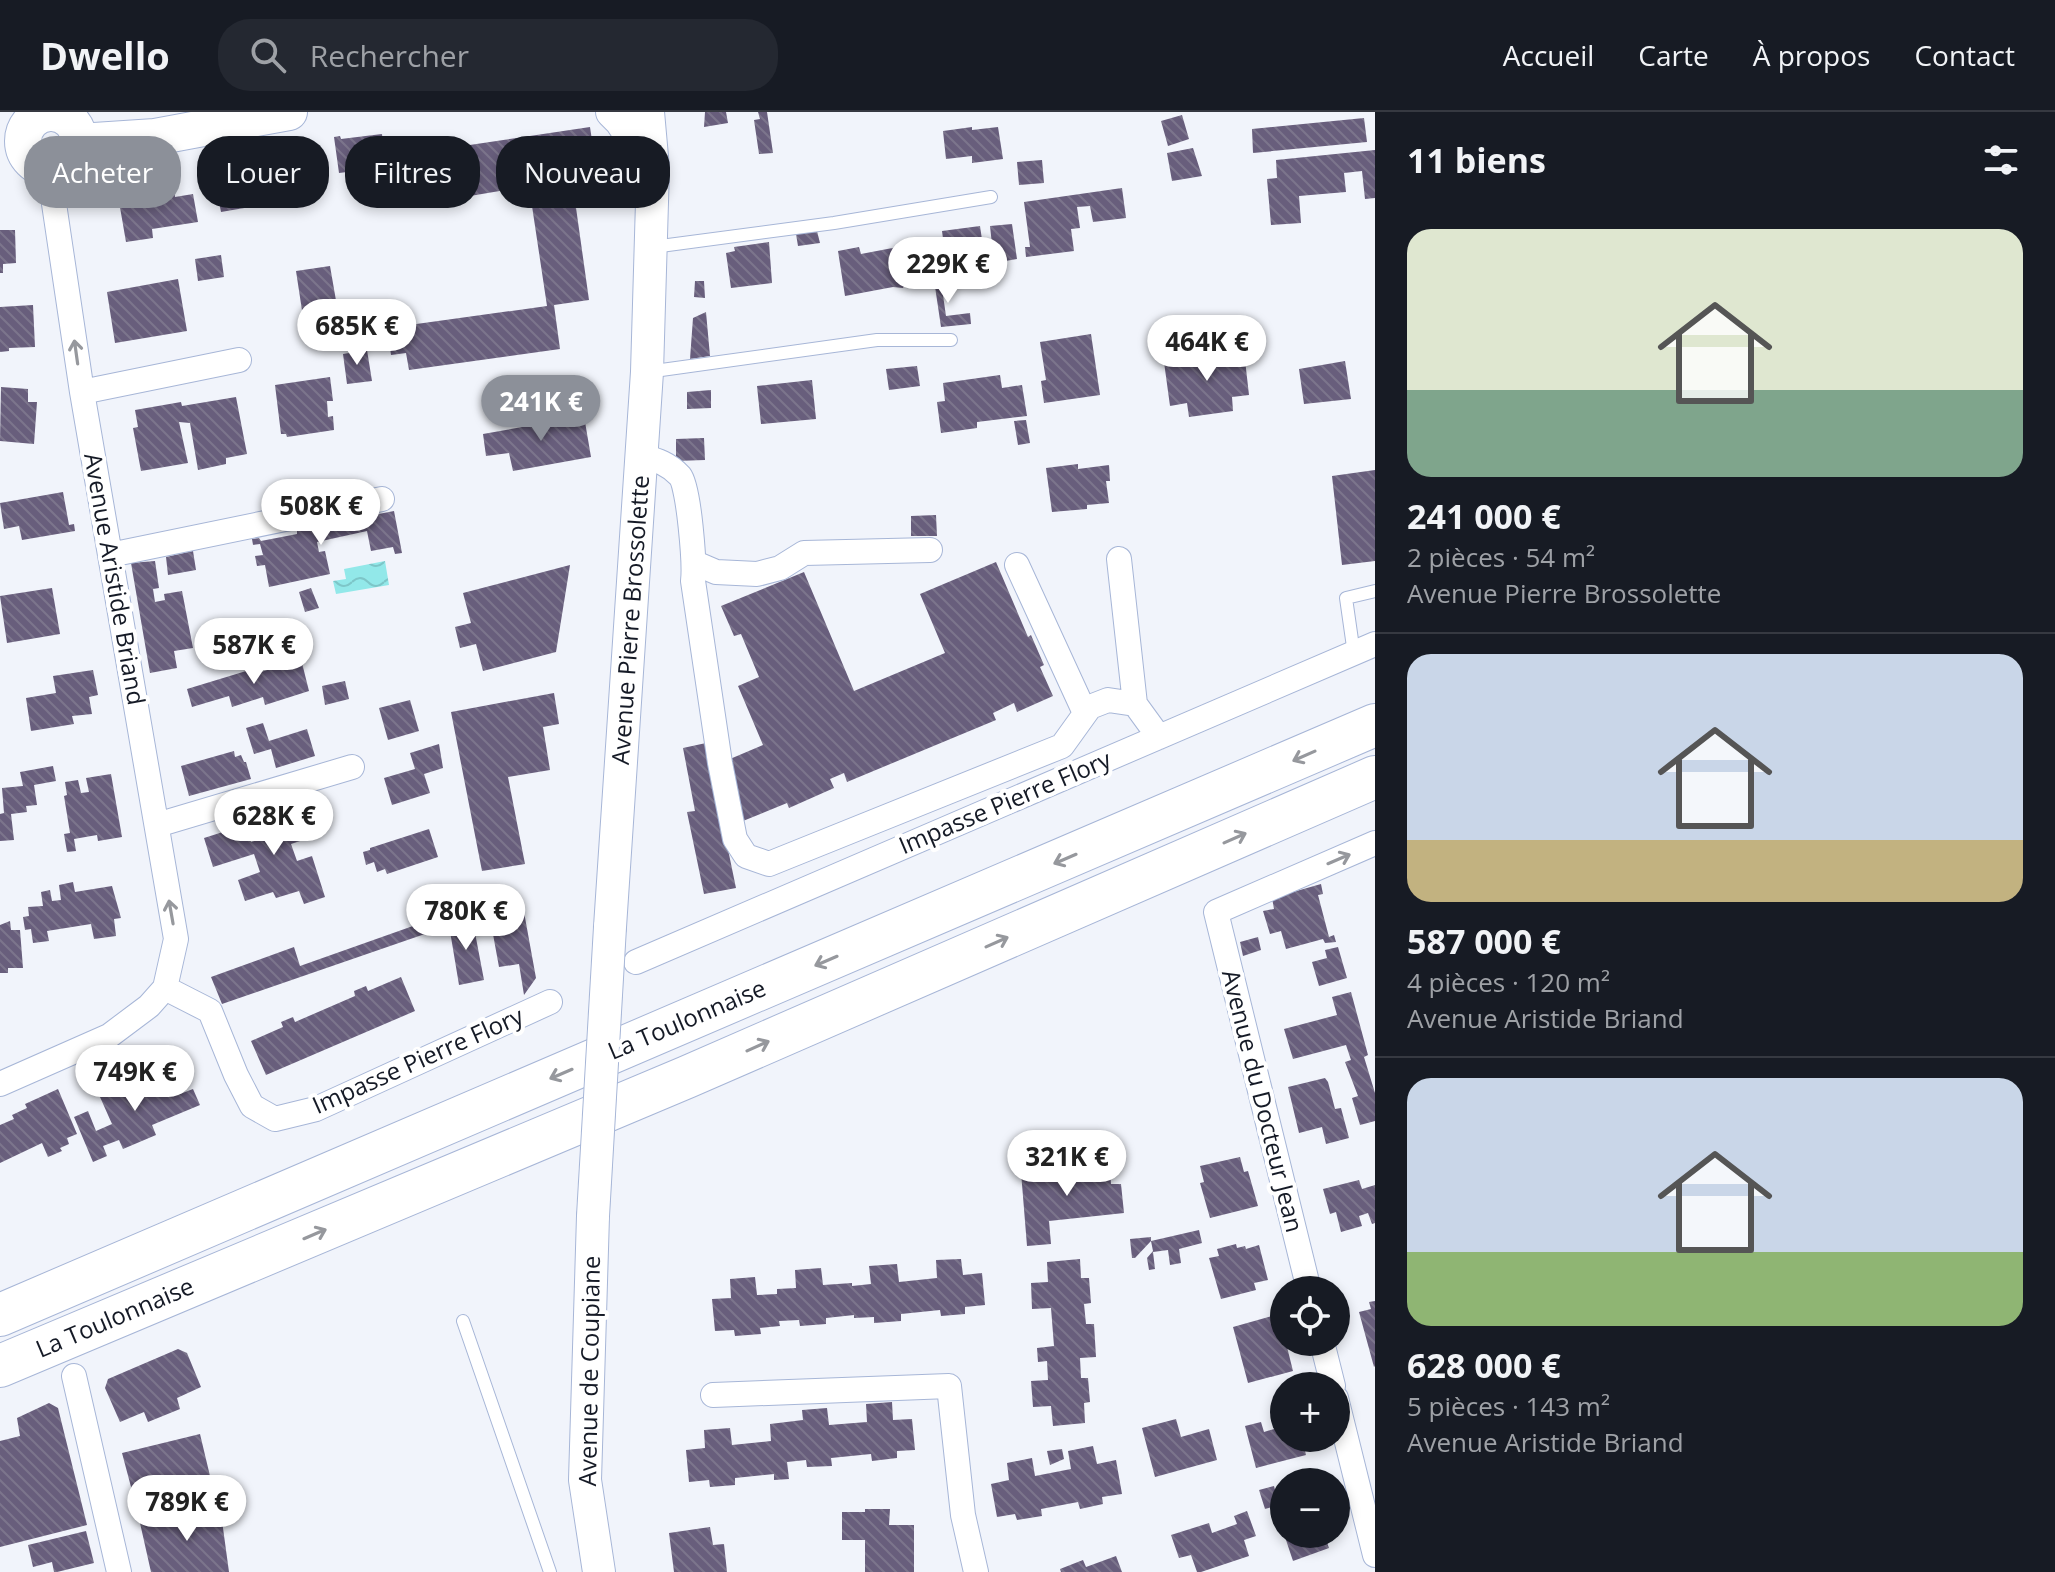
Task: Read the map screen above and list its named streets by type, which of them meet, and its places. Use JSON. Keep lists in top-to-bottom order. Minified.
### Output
{"streets":{"highway":["La Toulonnaise"],"main road":["Avenue Pierre Brossolette","Avenue de Coupiane"],"street":["Avenue Aristide Briand","Impasse Pierre Flory","Avenue du Docteur Jean"]},"crossings":[["Avenue Aristide Briand","Impasse Pierre Flory"],["Avenue Pierre Brossolette","Avenue de Coupiane"]],"one_way":["Avenue Aristide Briand"],"page":{"header":"Dwello","search":"Rechercher","nav":["Accueil","Carte","À propos","Contact"],"heading":"11 biens","chip":["Acheter","Louer","Filtres","Nouveau"],"list":[{"name":"241 000 €","note":"2 pièces · 54 m² · Avenue Pierre Brossolette"},{"name":"587 000 €","note":"4 pièces · 120 m² · Avenue Aristide Briand"},{"name":"628 000 €","note":"5 pièces · 143 m² · Avenue Aristide Briand"}],"price":["229K €","685K €","464K €","241K €","508K €","587K €","628K €","780K €","749K €","321K €","789K €"],"map_buttons":["+","−"]}}
